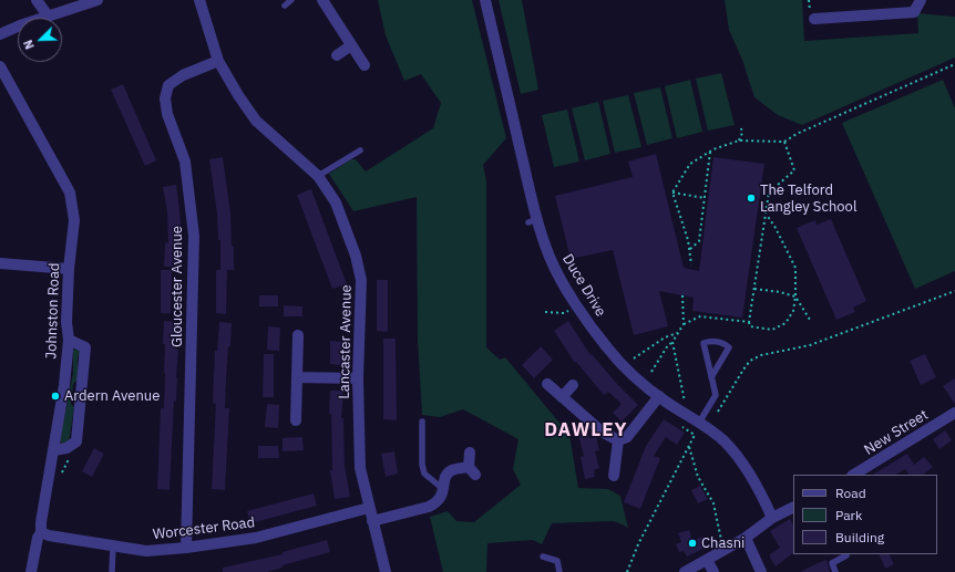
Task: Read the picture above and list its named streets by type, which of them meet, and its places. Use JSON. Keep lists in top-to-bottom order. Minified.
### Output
{"streets":{"street":["Duce Drive","Gloucester Avenue","Johnston Road","Lancaster Avenue","New Street","Worcester Road"]},"crossings":[["Gloucester Avenue","Lancaster Avenue"],["Gloucester Avenue","Worcester Road"],["Johnston Road","Worcester Road"],["Lancaster Avenue","Worcester Road"]],"districts":["DAWLEY"],"places":["The Telford Langley School","Ardern Avenue","Chasni"],"legend":["Road","Park","Building"],"north":"bottom left"}
